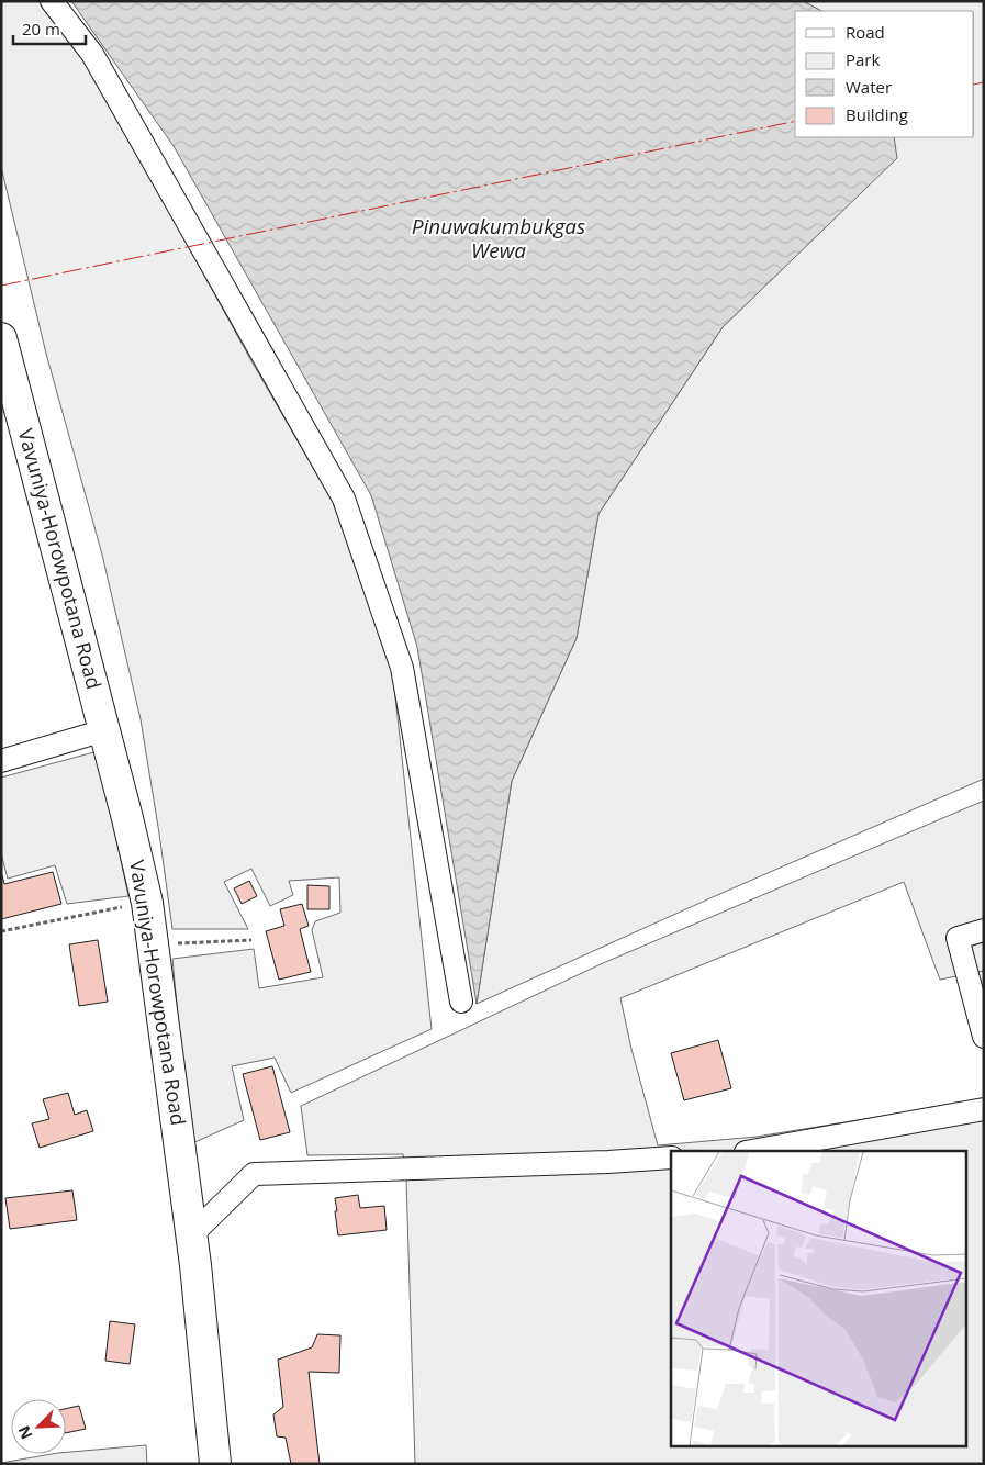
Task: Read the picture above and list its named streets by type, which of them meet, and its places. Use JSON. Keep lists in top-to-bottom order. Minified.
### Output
{"streets":{"highway":["Vavuniya-Horowpotana Road"]},"water":["Pinuwakumbukgas Wewa"],"legend":["Road","Park","Water","Building"],"scale_bar":"20 m","north":"bottom left"}
